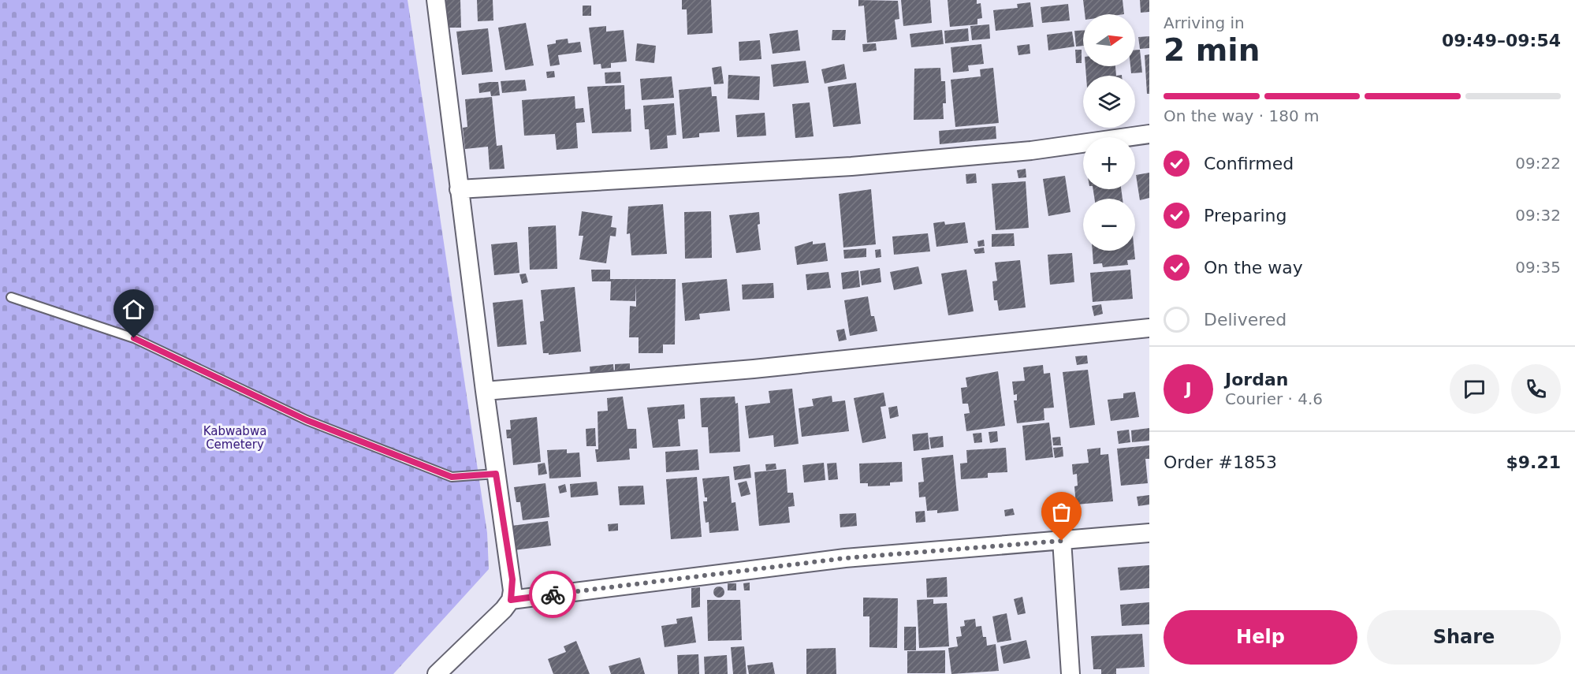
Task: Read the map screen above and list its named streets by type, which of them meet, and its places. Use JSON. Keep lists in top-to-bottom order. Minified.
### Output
{"parks":["Kabwabwa Cemetery"],"north":"right","page":{"heading":["2 min","Arriving in","09:49–09:54"],"panel":["Jordan","Courier · 4.6","Order #1853","$9.21"],"map_buttons":["+","−"],"bar":"On the way · 180 m","list":[["Confirmed","09:22"],["Preparing","09:32"],["On the way","09:35"],"Delivered"],"round":"J","buttons":["Help","Share"]}}
